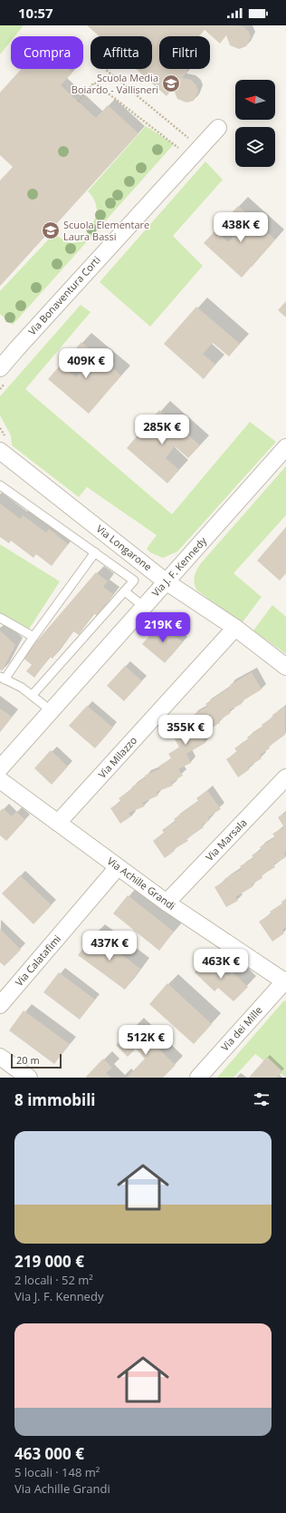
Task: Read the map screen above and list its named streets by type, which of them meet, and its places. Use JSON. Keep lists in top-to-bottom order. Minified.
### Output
{"streets":{"street":["Via Bonaventura Corti","Via Longarone","Via J. F. Kennedy","Via Milazzo","Via Marsala","Via Achille Grandi","Via Calatafimi","Via dei Mille"]},"crossings":[["Via Longarone","Via J. F. Kennedy"],["Via Longarone","Via Milazzo"],["Via Milazzo","Via Achille Grandi"],["Via Marsala","Via Achille Grandi"],["Via Achille Grandi","Via Calatafimi"],["Via Achille Grandi","Via dei Mille"]],"places":{"school or university":["Scuola Media Boiardo - Vallisneri","Scuola Elementare Laura Bassi"]},"scale_bar":"20 m","north":"left","page":{"status":"10:57","chip":["Compra","Affitta","Filtri"],"price":["438K €","409K €","285K €","219K €","355K €","437K €","463K €","512K €"],"scale":"20 m","heading":"8 immobili","list":[{"name":"219 000 €","note":"2 locali · 52 m² · Via J. F. Kennedy"},{"name":"463 000 €","note":"5 locali · 148 m² · Via Achille Grandi"}]}}
